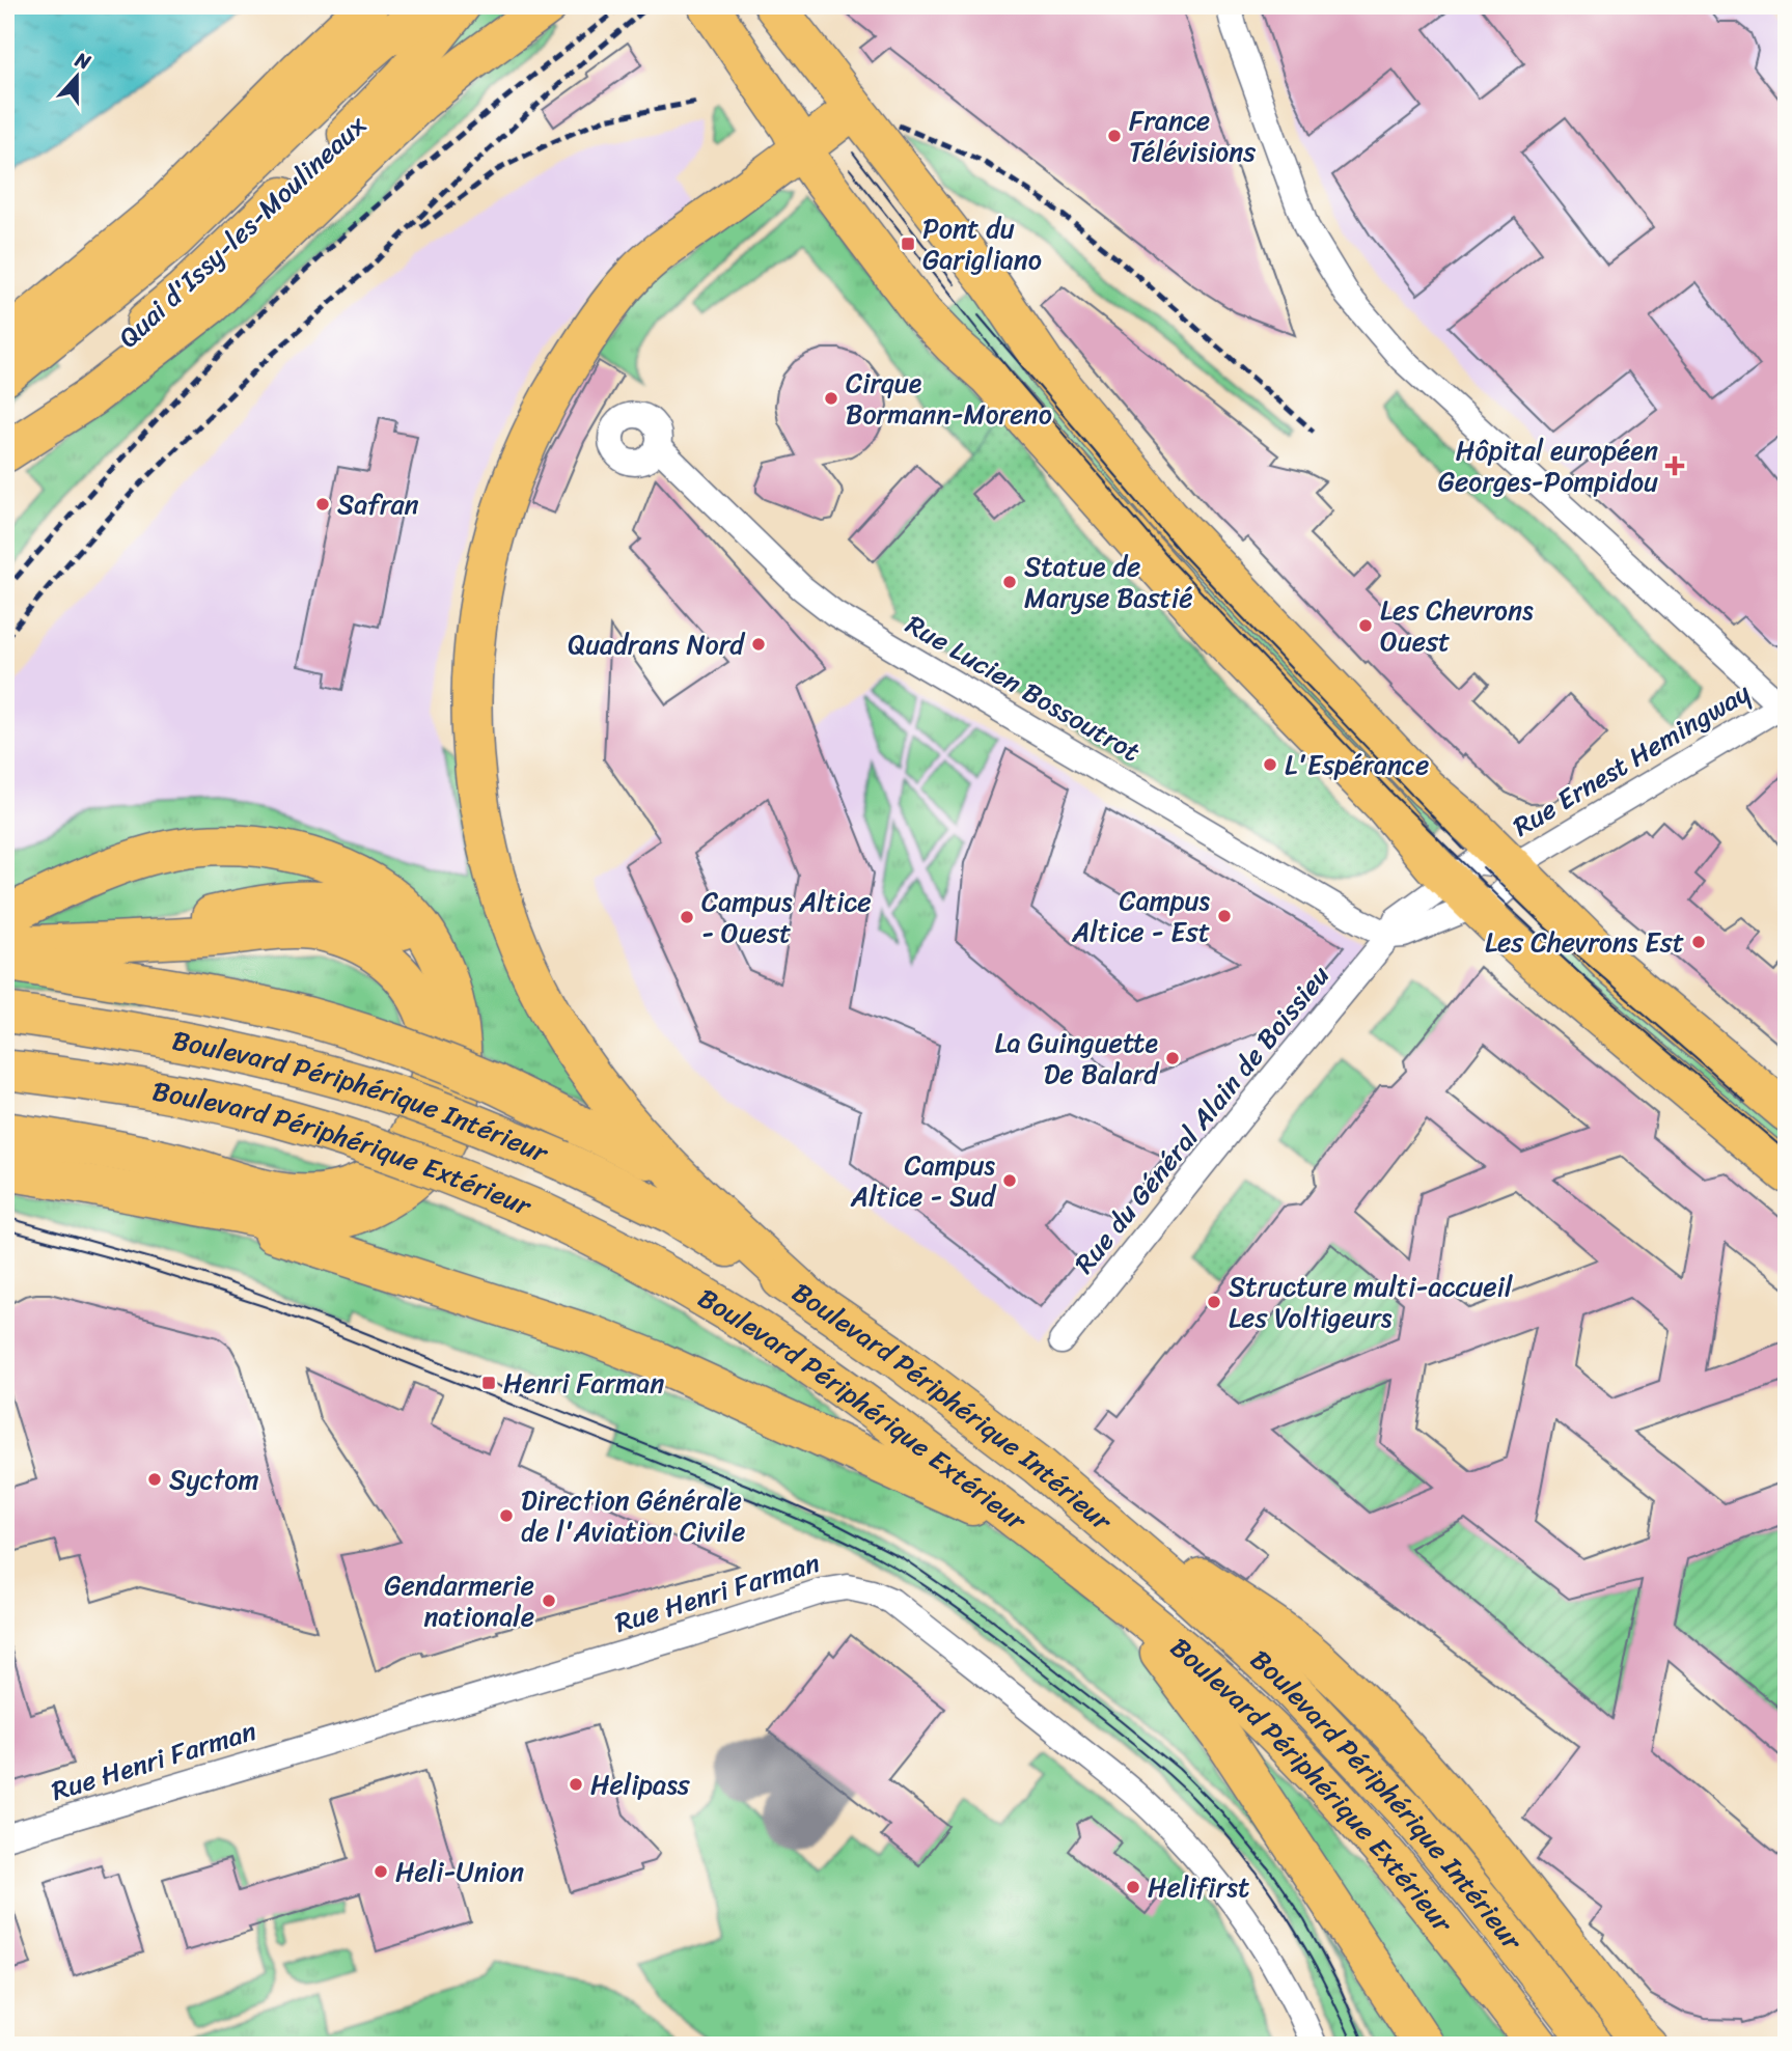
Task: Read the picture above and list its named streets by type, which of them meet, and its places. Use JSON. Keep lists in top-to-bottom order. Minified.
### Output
{"streets":{"main road":["Quai d'Issy-les-Moulineaux","Boulevard Périphérique Intérieur","Boulevard Périphérique Extérieur"],"street":["Rue Lucien Bossoutrot","Rue Ernest Hemingway","Rue du Général Alain de Boissieu","Rue Henri Farman"]},"crossings":[["Rue Lucien Bossoutrot","Rue du Général Alain de Boissieu"]],"places":{"other":["France Télévisions","Cirque Bormann-Moreno","Safran","Statue de Maryse Bastié","Les Chevrons Ouest","Quadrans Nord","L'Espérance","Campus Altice - Est","Campus Altice - Ouest","Les Chevrons Est","La Guinguette De Balard","Campus Altice - Sud","Structure multi-accueil Les Voltigeurs","Syctom","Direction Générale de l'Aviation Civile","Gendarmerie nationale","Helipass","Heli-Union","Helifirst"],"transit":["Pont du Garigliano","Henri Farman"],"health":["Hôpital européen Georges-Pompidou"]},"north":"top"}
